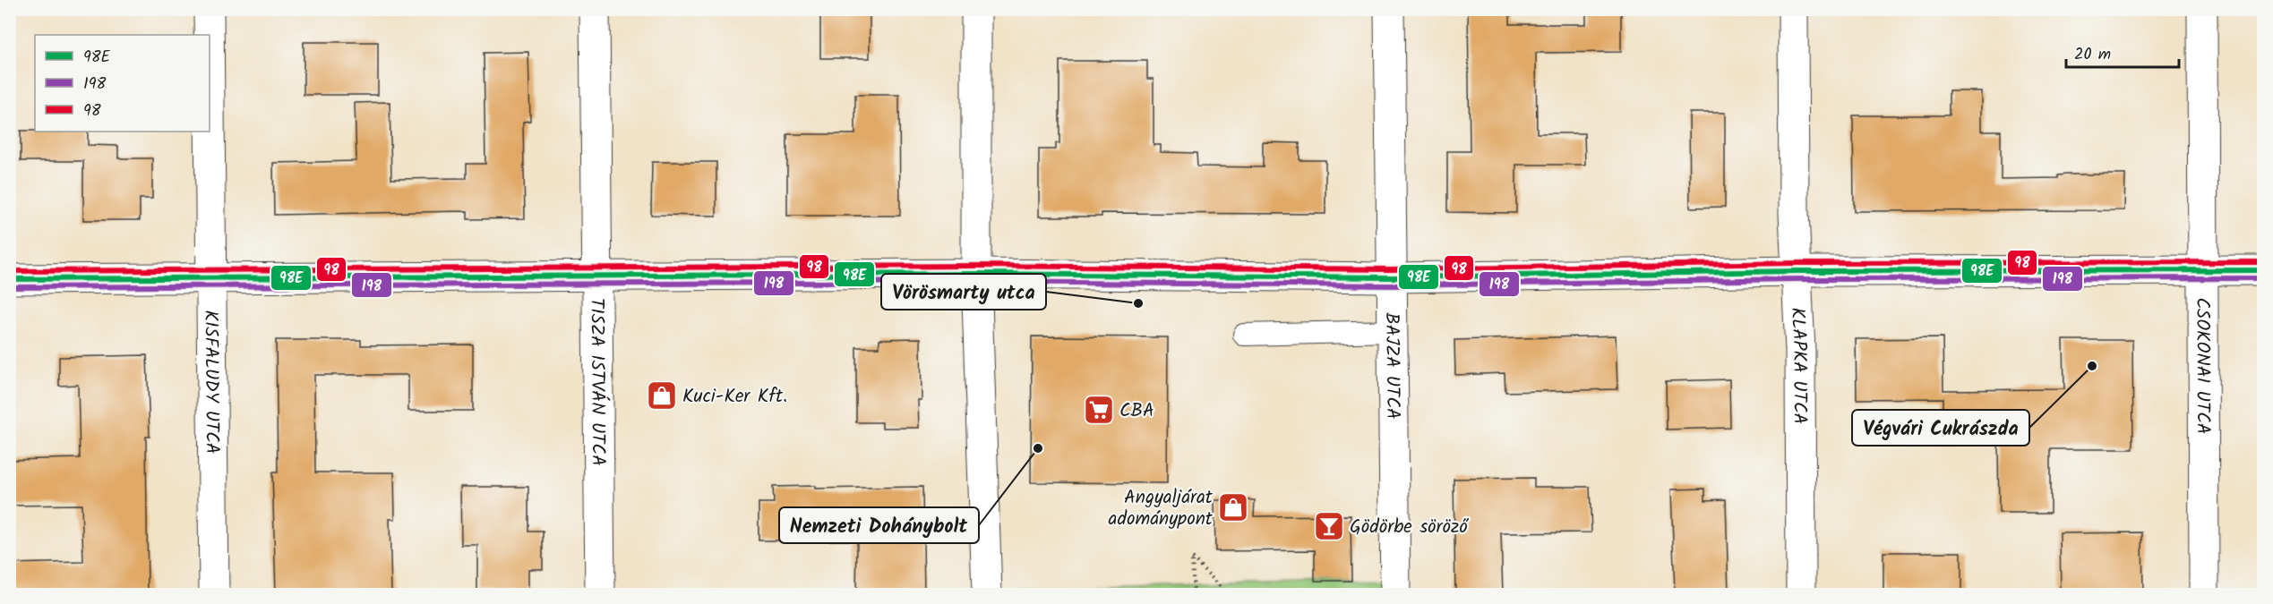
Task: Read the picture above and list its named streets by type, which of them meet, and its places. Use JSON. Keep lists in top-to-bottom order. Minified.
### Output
{"streets":{"street":["BAJZA UTCA","KLAPKA UTCA","CSOKONAI UTCA","KISFALUDY UTCA","TISZA ISTVÁN UTCA"]},"places":{"other":["Vörösmarty utca","Végvári Cukrászda","Nemzeti Dohánybolt"],"shop":["Kuci-Ker Kft.","Angyaljárat adománypont"],"supermarket":["CBA"],"bar":["Gödörbe söröző"]},"lines":["transit line 98","transit line 98E","transit line 198"],"legend":["98E","198","98"],"scale_bar":"20 m"}
